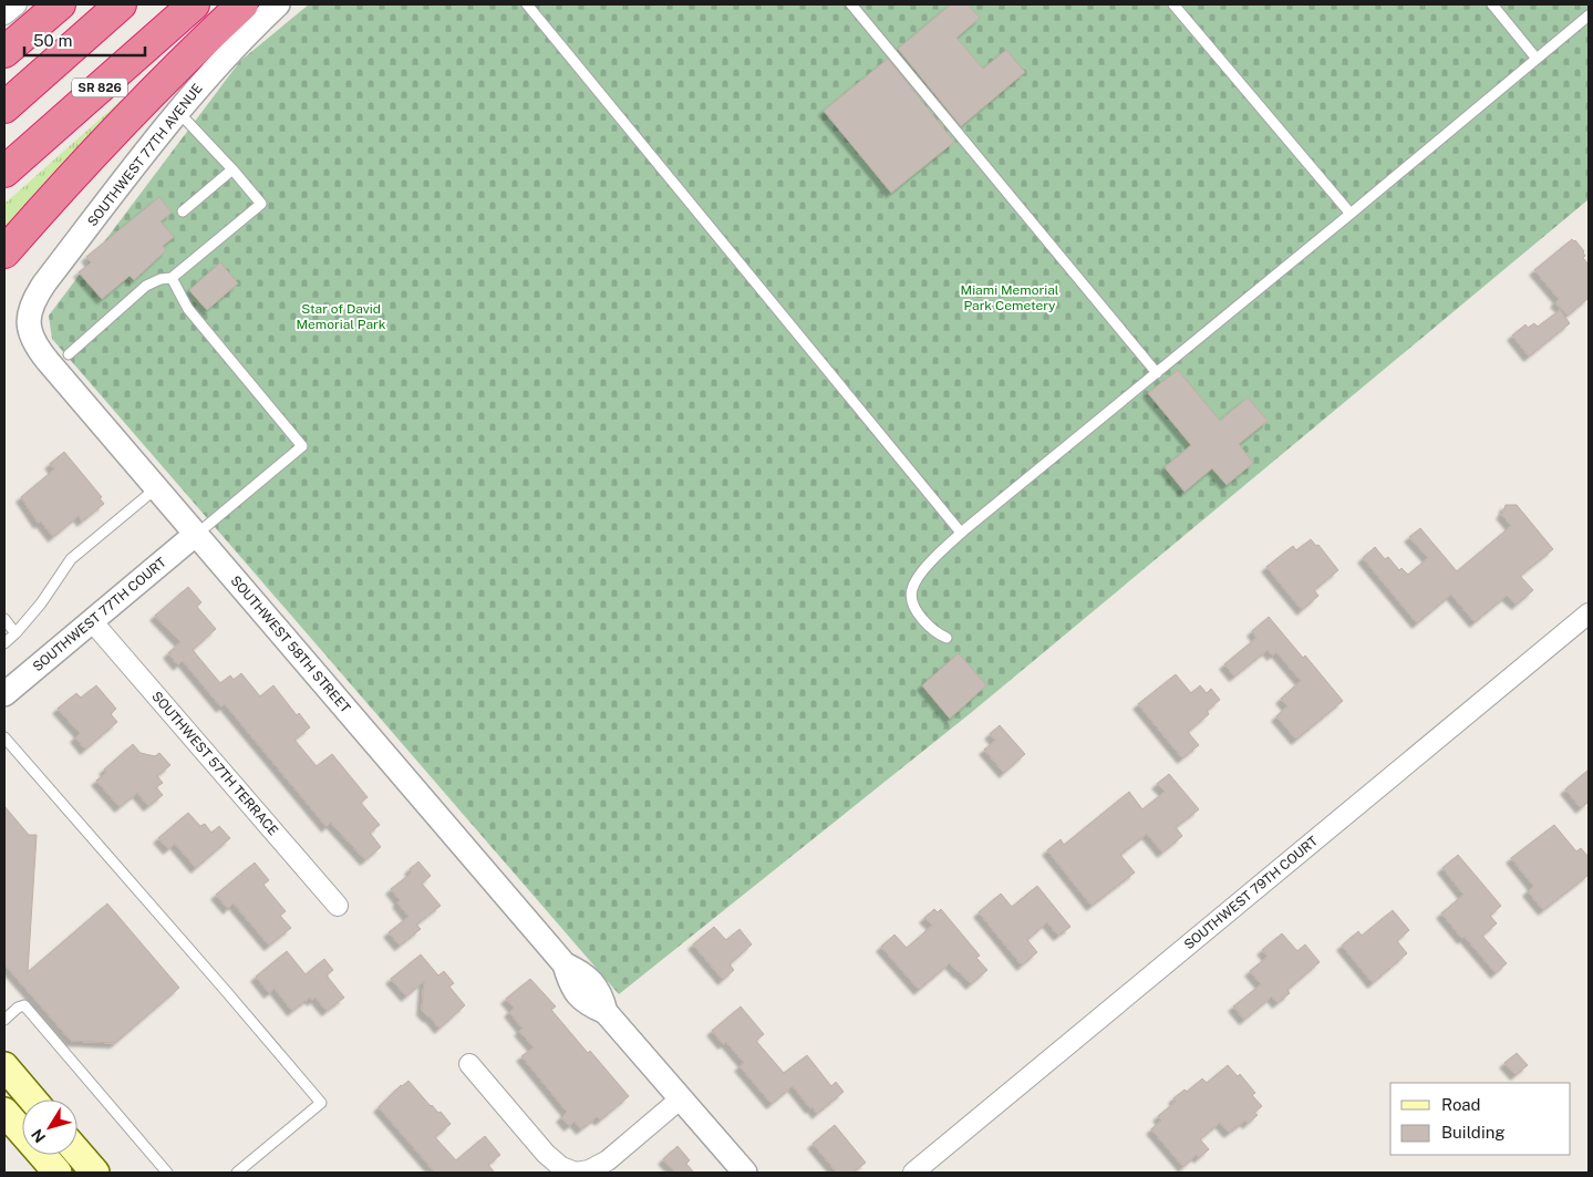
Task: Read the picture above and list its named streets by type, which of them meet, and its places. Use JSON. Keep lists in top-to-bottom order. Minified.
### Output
{"streets":{"highway":["SR 826"],"street":["SOUTHWEST 77TH AVENUE","SOUTHWEST 77TH COURT","SOUTHWEST 58TH STREET","SOUTHWEST 57TH TERRACE","SOUTHWEST 79TH COURT"]},"crossings":[["SOUTHWEST 77TH AVENUE","SOUTHWEST 58TH STREET"],["SOUTHWEST 77TH COURT","SOUTHWEST 58TH STREET"],["SOUTHWEST 77TH COURT","SOUTHWEST 57TH TERRACE"]],"parks":["Miami Memorial Park Cemetery","Star of David Memorial Park"],"legend":["Road","Building"],"scale_bar":"50 m","north":"bottom left"}
